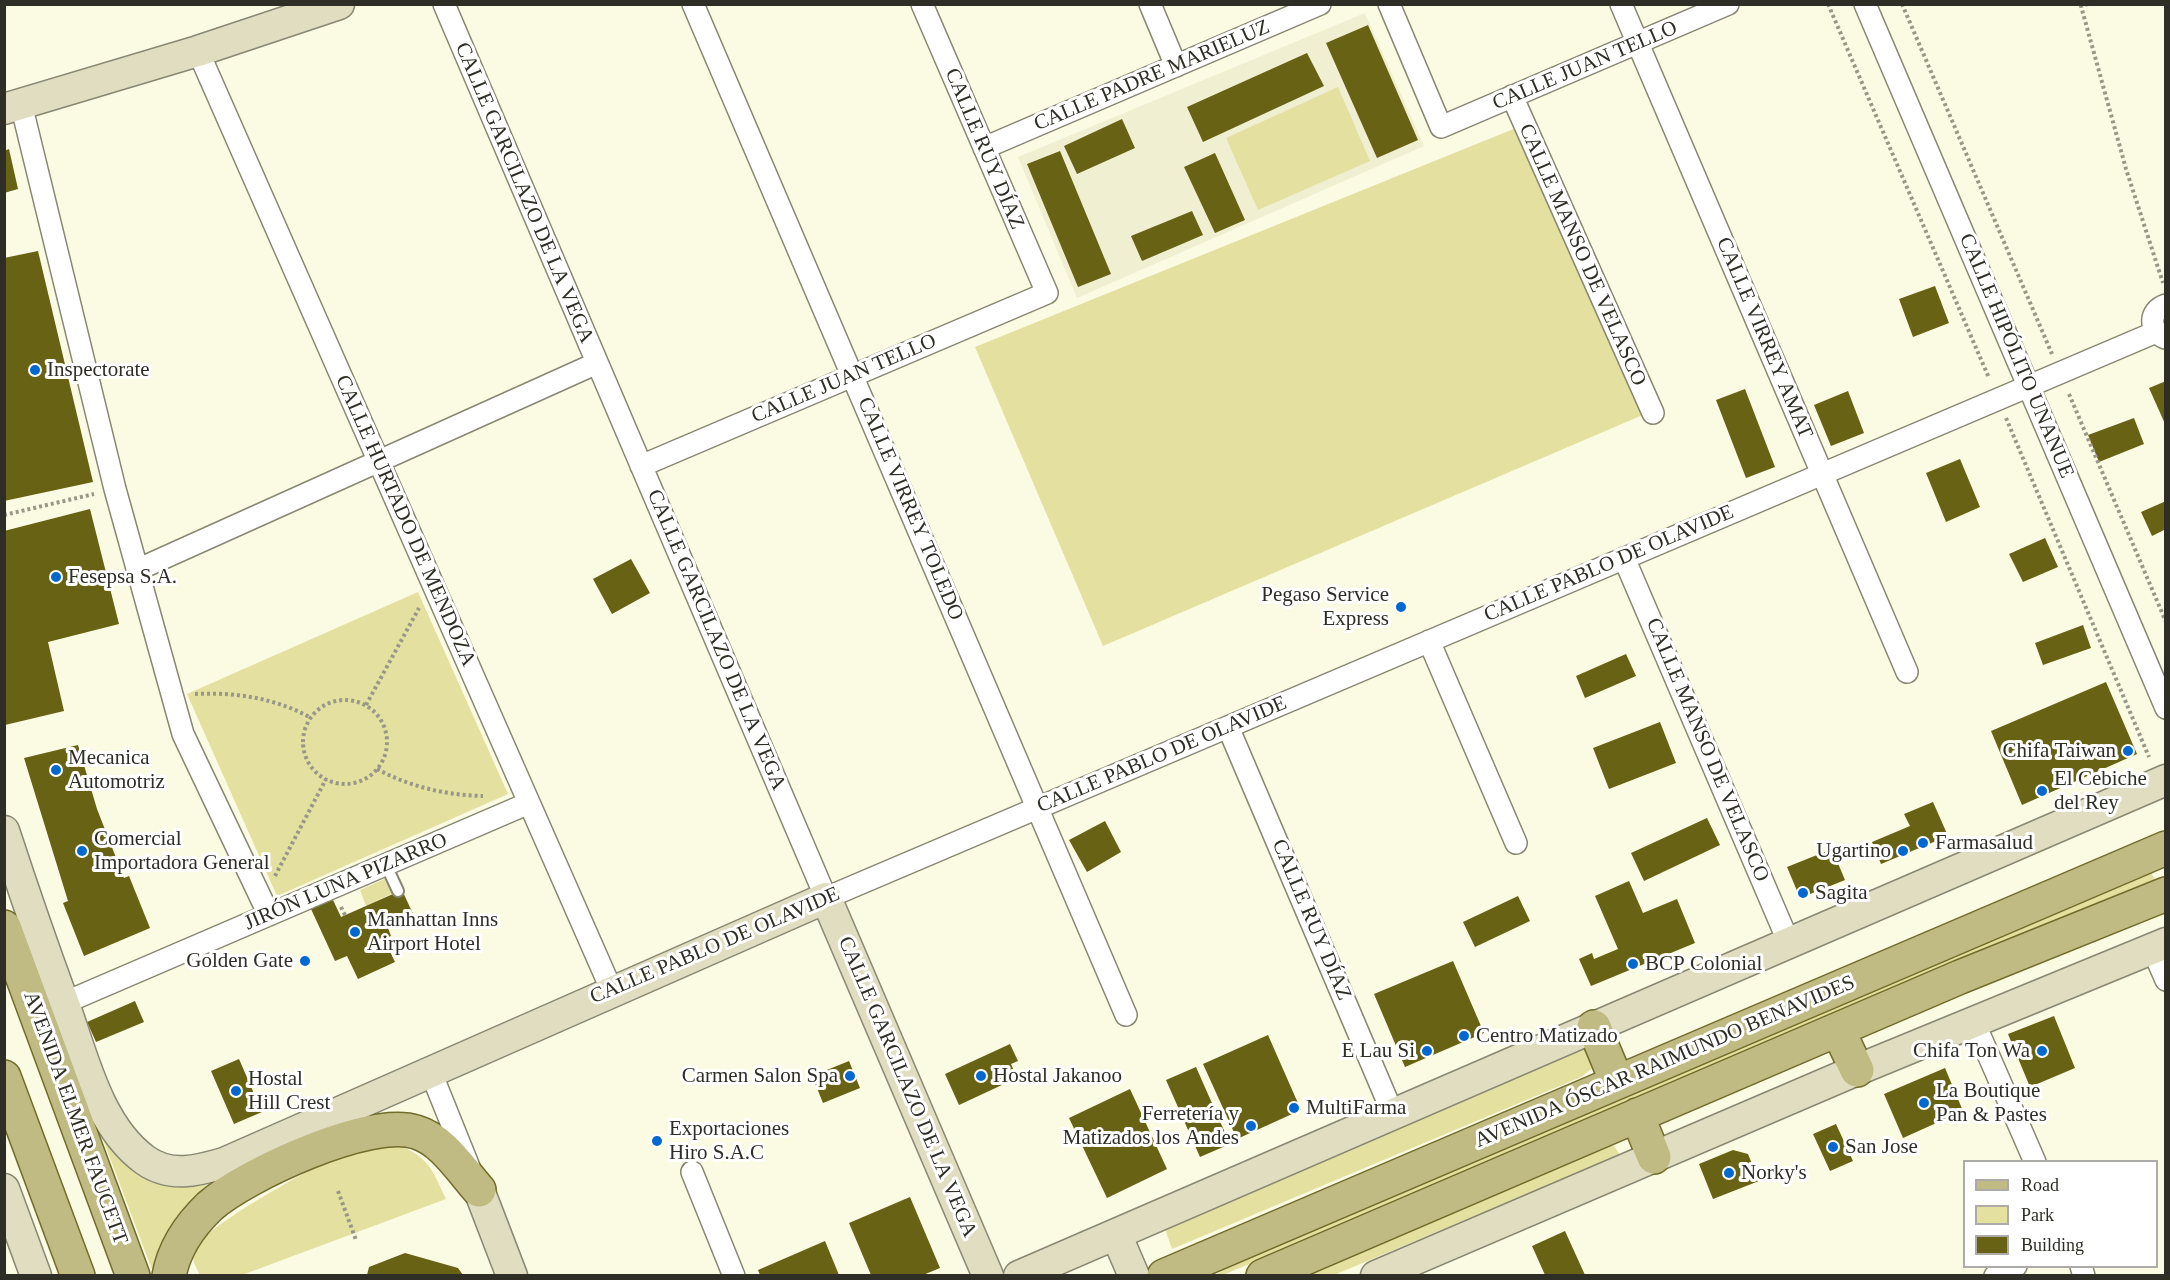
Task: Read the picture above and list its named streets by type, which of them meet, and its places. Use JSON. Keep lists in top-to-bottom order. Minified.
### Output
{"streets":{"main road":["CALLE GARCILAZO DE LA VEGA","CALLE PABLO DE OLAVIDE","AVENIDA ÓSCAR RAIMUNDO BENAVIDES","AVENIDA ELMER FAUCETT"],"street":["CALLE JUAN TELLO","CALLE PADRE MARIELUZ","CALLE RUY DÍAZ","CALLE MANSO DE VELASCO","CALLE VIRREY AMAT","CALLE HIPÓLITO UNANUE","CALLE VIRREY TOLEDO","CALLE HURTADO DE MENDOZA","JIRÓN LUNA PIZARRO"]},"crossings":[["CALLE JUAN TELLO","CALLE RUY DÍAZ"],["CALLE JUAN TELLO","CALLE GARCILAZO DE LA VEGA"],["CALLE JUAN TELLO","CALLE MANSO DE VELASCO"],["CALLE JUAN TELLO","CALLE VIRREY AMAT"],["CALLE JUAN TELLO","CALLE VIRREY TOLEDO"],["CALLE PADRE MARIELUZ","CALLE RUY DÍAZ"],["CALLE RUY DÍAZ","CALLE PABLO DE OLAVIDE"],["CALLE GARCILAZO DE LA VEGA","CALLE PABLO DE OLAVIDE"],["CALLE MANSO DE VELASCO","CALLE PABLO DE OLAVIDE"],["CALLE VIRREY AMAT","CALLE PABLO DE OLAVIDE"],["CALLE HIPÓLITO UNANUE","CALLE PABLO DE OLAVIDE"],["CALLE VIRREY TOLEDO","CALLE PABLO DE OLAVIDE"],["CALLE HURTADO DE MENDOZA","CALLE PABLO DE OLAVIDE"],["CALLE HURTADO DE MENDOZA","JIRÓN LUNA PIZARRO"],["CALLE PABLO DE OLAVIDE","JIRÓN LUNA PIZARRO"]],"places":["Inspectorate","Fesepsa S.A.","Pegaso Service Express","Chifa Taiwan","Mecanica Automotriz","El Cebiche del Rey","Farmasalud","Comercial Importadora General","Ugartino","Sagita","Manhattan Inns Airport Hotel","Golden Gate","BCP Colonial","Centro Matizado","E Lau Si","Chifa Ton Wa","Carmen Salon Spa","Hostal Jakanoo","Hostal Hill Crest","La Boutique Pan & Pastes","MultiFarma","Ferretería y Matizados los Andes","Exportaciones Hiro S.A.C","San Jose","Norky's"],"legend":["Road","Park","Building"]}
